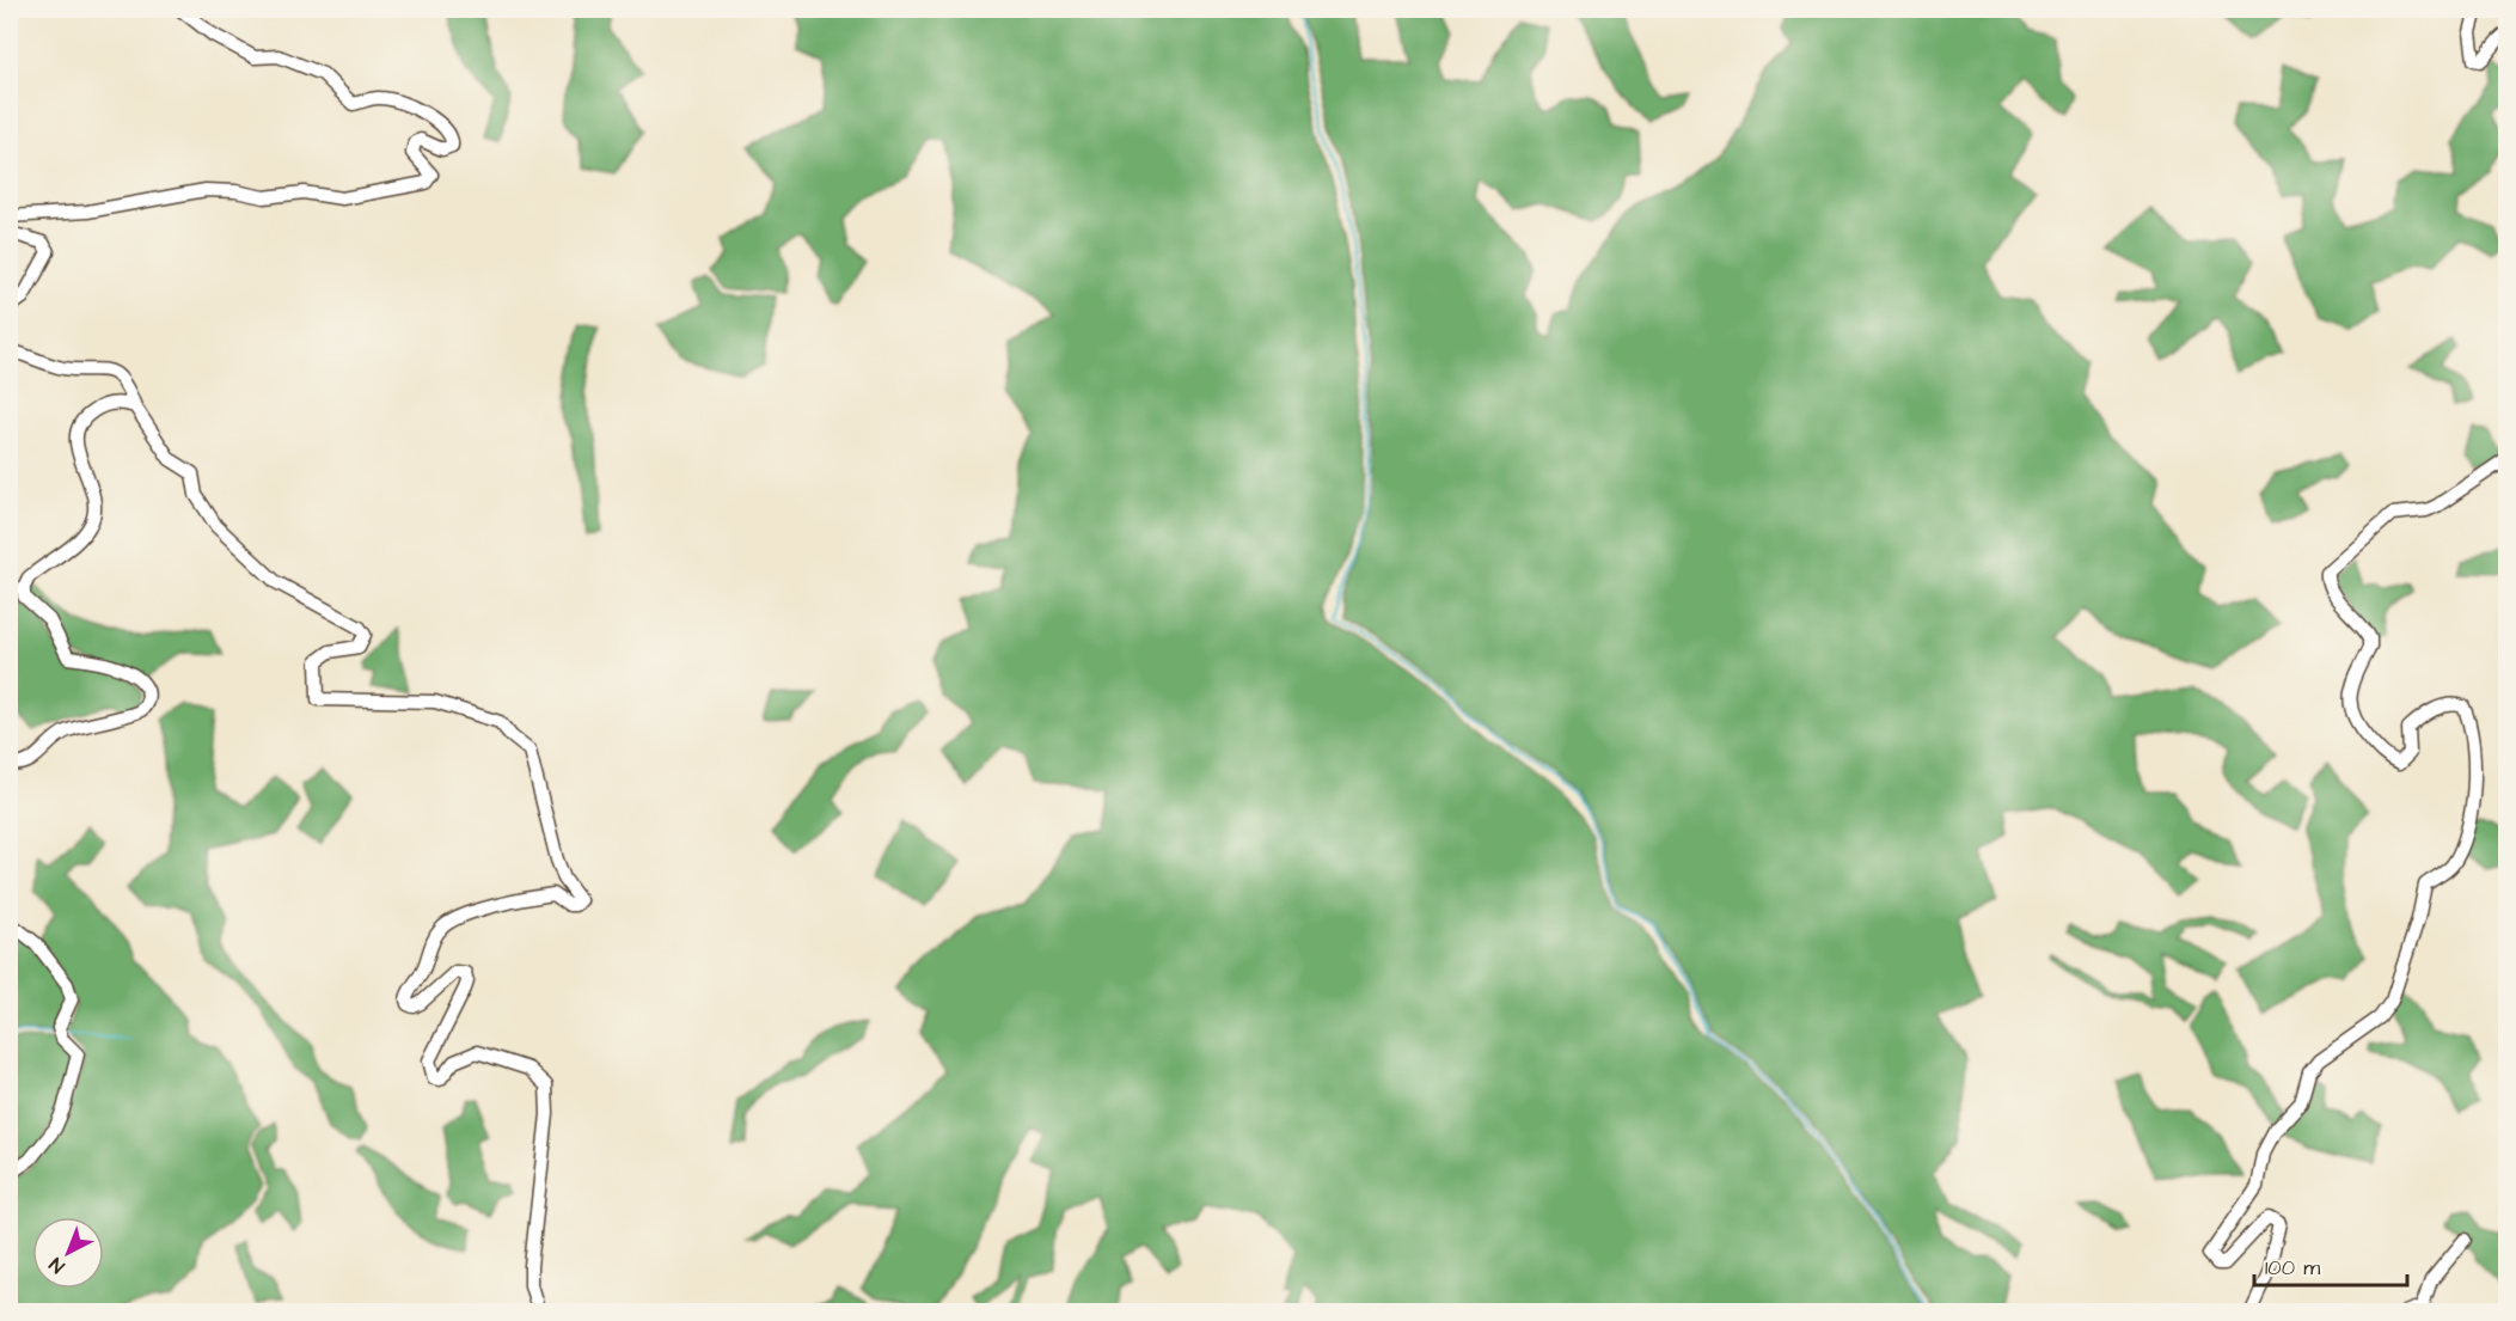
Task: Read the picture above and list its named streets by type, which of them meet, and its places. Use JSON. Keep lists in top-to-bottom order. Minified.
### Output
{"scale_bar":"100 m","north":"bottom left"}
